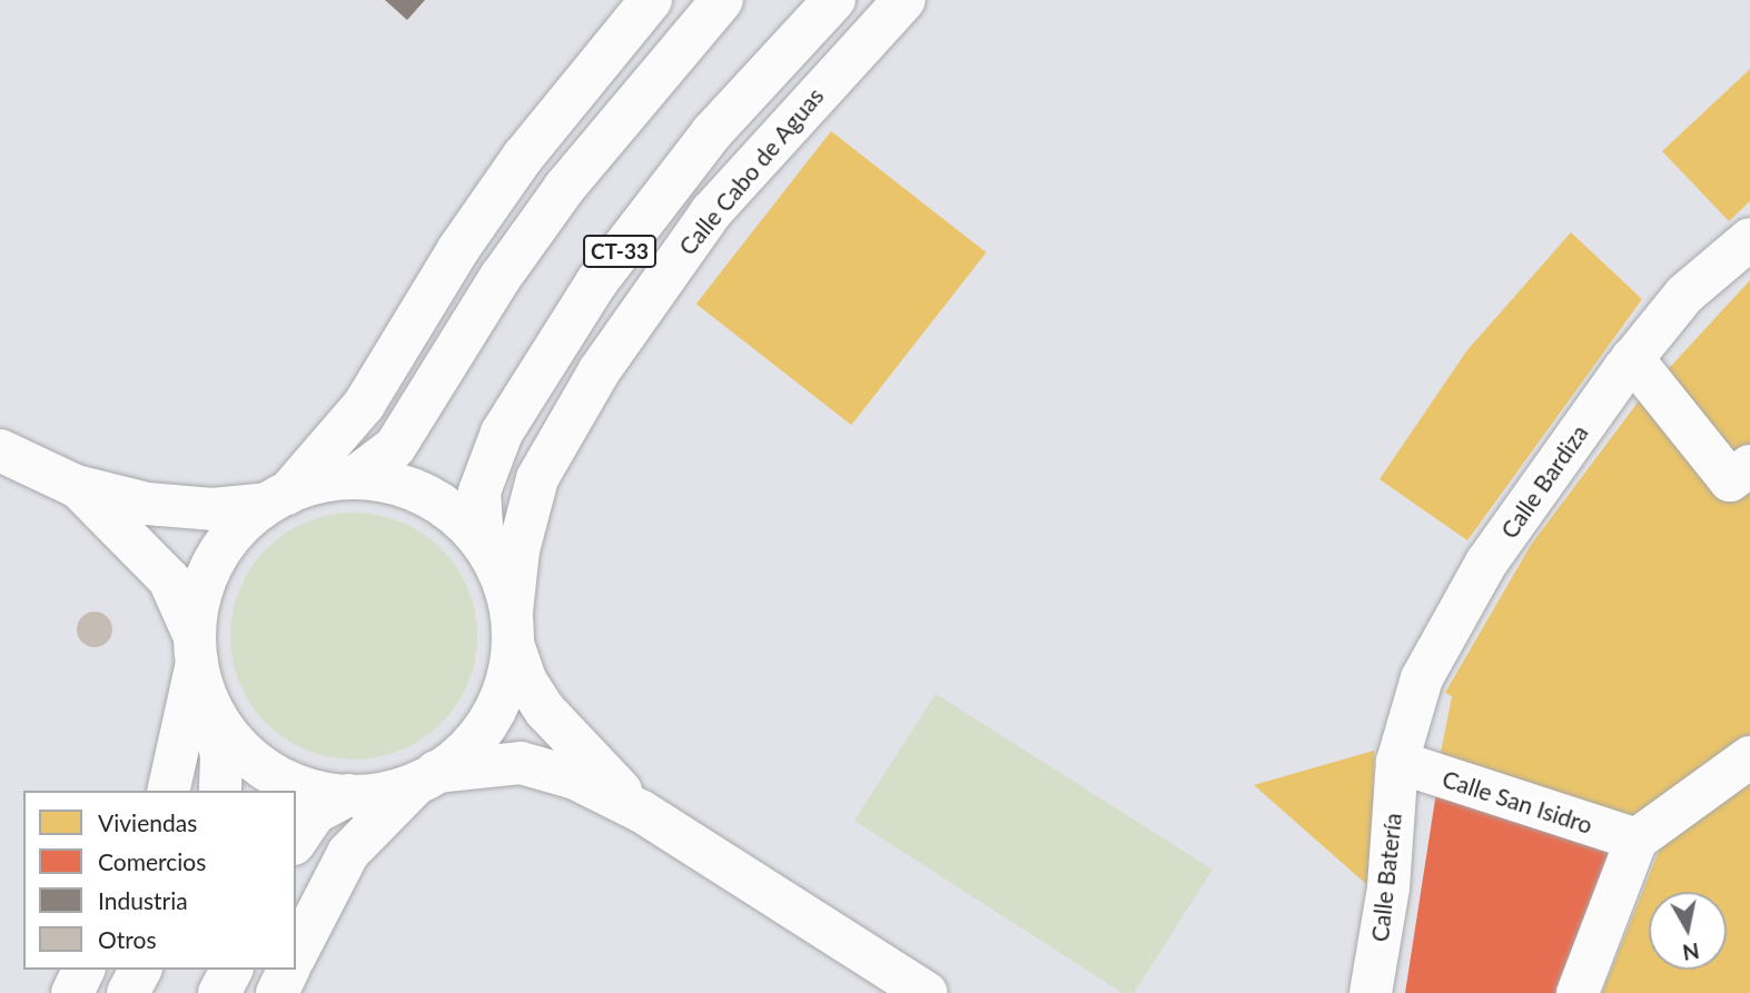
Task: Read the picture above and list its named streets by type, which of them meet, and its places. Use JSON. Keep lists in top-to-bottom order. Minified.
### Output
{"streets":{"main road":["Calle Cabo de Aguas","CT-33","Calle Bardiza","Calle San Isidro","Calle Batería"]},"crossings":[["Calle Cabo de Aguas","CT-33"],["Calle Bardiza","Calle San Isidro"],["Calle Bardiza","Calle Batería"],["Calle San Isidro","Calle Batería"]],"legend":["Viviendas","Comercios","Industria","Otros"],"north":"bottom"}
